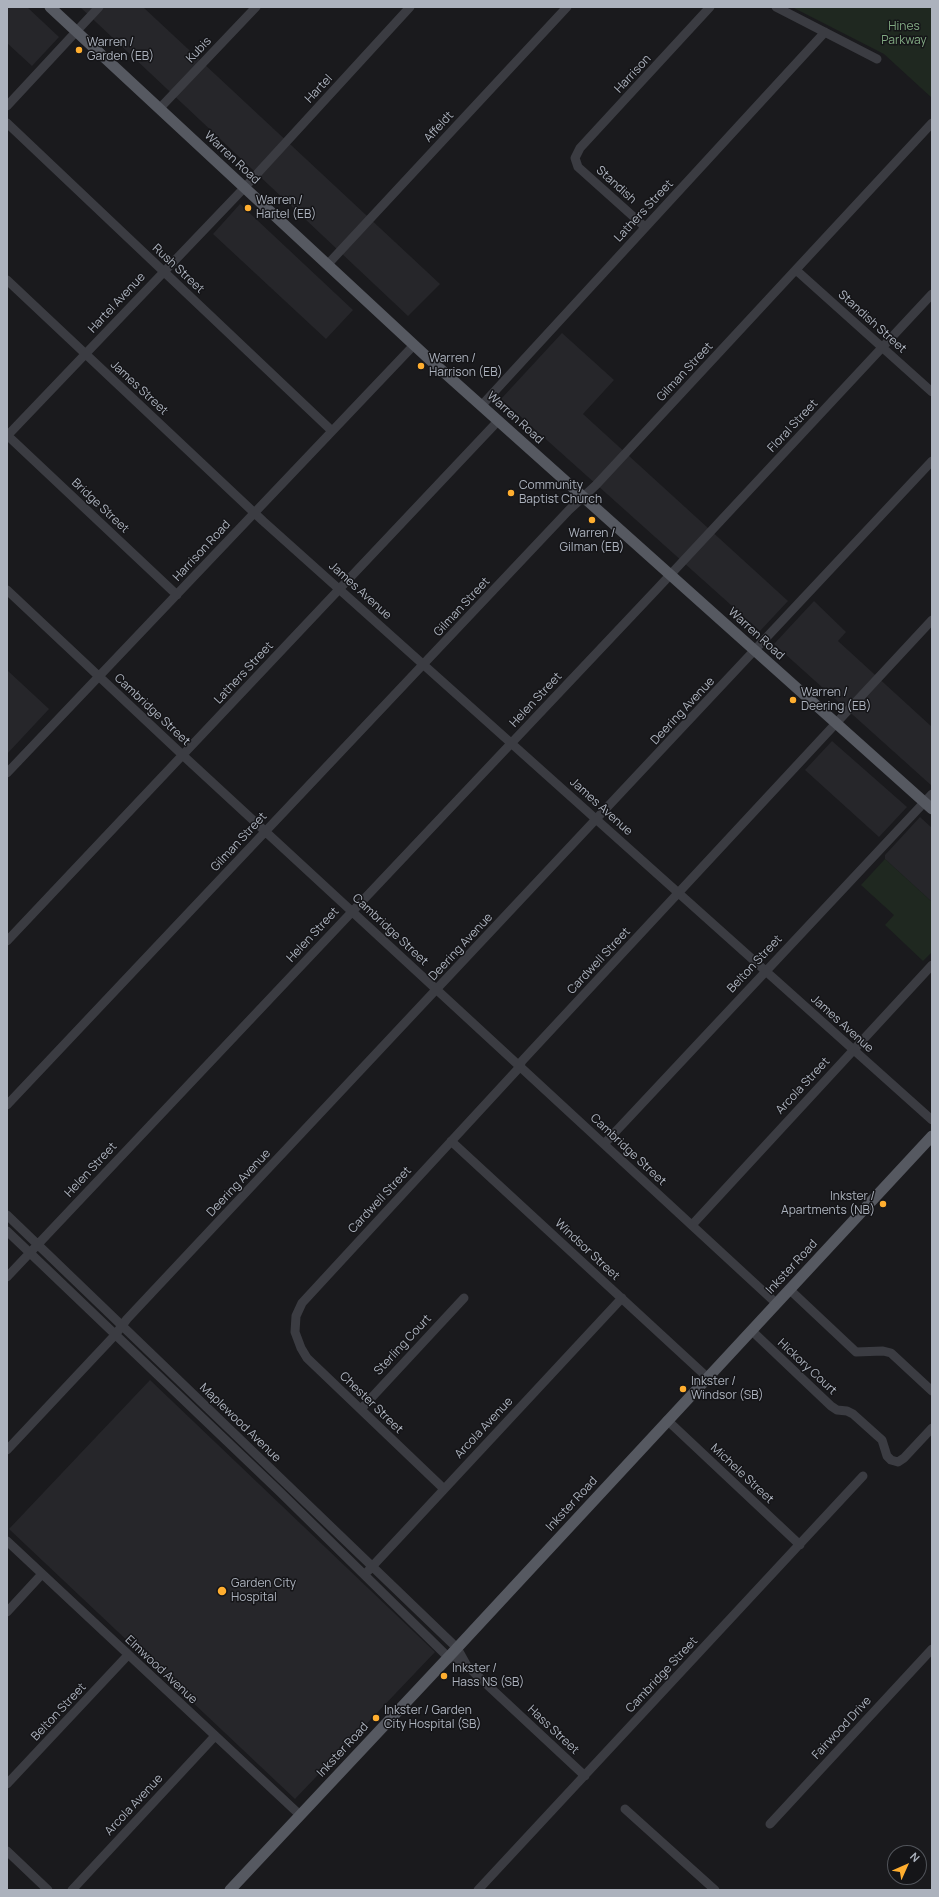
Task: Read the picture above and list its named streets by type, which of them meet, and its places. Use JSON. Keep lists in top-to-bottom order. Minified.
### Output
{"streets":{"main road":["Warren Road","Inkster Road"],"street":["Kubis","Harrison","Hartel","Affeldt","Standish","Lathers Street","Rush Street","Hartel Avenue","Standish Street","Gilman Street","James Street","Floral Street","Bridge Street","Harrison Road","James Avenue","Helen Street","Cambridge Street","Deering Avenue","Cardwell Street","Belton Street","Arcola Street","Windsor Street","Sterling Court","Hickory Court","Chester Street","Maplewood Avenue","Arcola Avenue","Michele Street","Elmwood Avenue","Fairwood Drive","Hass Street"]},"crossings":[["Kubis","Warren Road"],["Harrison","Standish"],["Hartel","Warren Road"],["Hartel","Hartel Avenue"],["Affeldt","Warren Road"],["Warren Road","Lathers Street"],["Warren Road","Hartel Avenue"],["Warren Road","Gilman Street"],["Warren Road","Floral Street"],["Warren Road","Harrison Road"],["Warren Road","Helen Street"],["Warren Road","Deering Avenue"],["Warren Road","Cardwell Street"],["Warren Road","Belton Street"],["Standish","Lathers Street"],["Lathers Street","James Avenue"],["Lathers Street","Cambridge Street"],["Rush Street","Hartel Avenue"],["Rush Street","Harrison Road"],["Hartel Avenue","James Street"],["Hartel Avenue","Bridge Street"],["Standish Street","Gilman Street"],["Standish Street","Floral Street"],["Gilman Street","James Avenue"],["Gilman Street","Cambridge Street"],["James Street","Harrison Road"],["James Street","James Avenue"],["Floral Street","Helen Street"],["Bridge Street","Harrison Road"],["Harrison Road","James Avenue"],["Harrison Road","Cambridge Street"],["James Avenue","Helen Street"],["James Avenue","Deering Avenue"],["James Avenue","Cardwell Street"],["James Avenue","Belton Street"],["James Avenue","Arcola Street"],["Helen Street","Cambridge Street"],["Helen Street","Maplewood Avenue"],["Cambridge Street","Deering Avenue"],["Cambridge Street","Cardwell Street"],["Cambridge Street","Belton Street"],["Cambridge Street","Arcola Street"],["Cambridge Street","Inkster Road"],["Cambridge Street","Michele Street"],["Cambridge Street","Hass Street"],["Deering Avenue","Maplewood Avenue"],["Cardwell Street","Windsor Street"],["Cardwell Street","Chester Street"],["Belton Street","Elmwood Avenue"],["Windsor Street","Inkster Road"],["Windsor Street","Arcola Avenue"],["Inkster Road","Hickory Court"],["Inkster Road","Maplewood Avenue"],["Inkster Road","Michele Street"],["Inkster Road","Elmwood Avenue"],["Inkster Road","Hass Street"],["Sterling Court","Chester Street"],["Chester Street","Arcola Avenue"],["Maplewood Avenue","Arcola Avenue"],["Maplewood Avenue","Hass Street"],["Arcola Avenue","Elmwood Avenue"]],"parks":["Hines Parkway"],"places":["Warren / Garden (EB)","Warren / Hartel (EB)","Warren / Harrison (EB)","Community Baptist Church","Warren / Gilman (EB)","Warren / Deering (EB)","Inkster / Apartments (NB)","Inkster / Windsor (SB)","Garden City Hospital","Inkster / Hass NS (SB)","Inkster / Garden City Hospital (SB)"],"north":"top right"}
